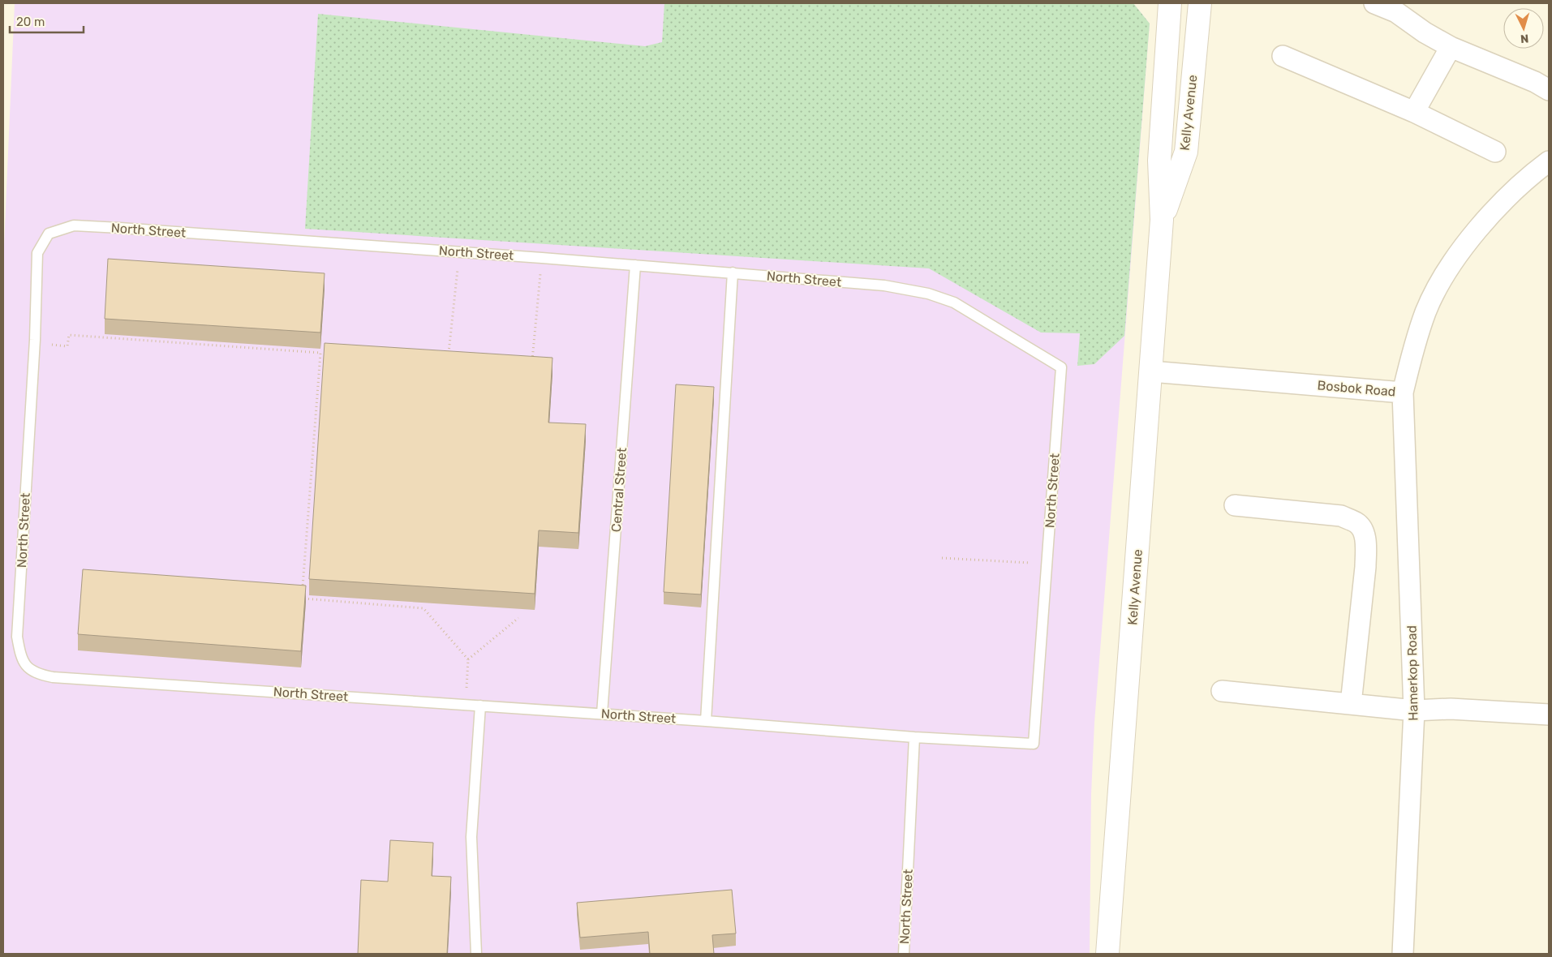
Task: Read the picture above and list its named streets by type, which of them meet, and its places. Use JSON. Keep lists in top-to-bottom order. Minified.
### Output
{"streets":{"street":["Kelly Avenue","Bosbok Road","Hamerkop Road"],"lane":["North Street","Central Street"]},"crossings":[["Kelly Avenue","Bosbok Road"],["North Street","Central Street"],["Bosbok Road","Hamerkop Road"]],"scale_bar":"20 m","north":"bottom"}
